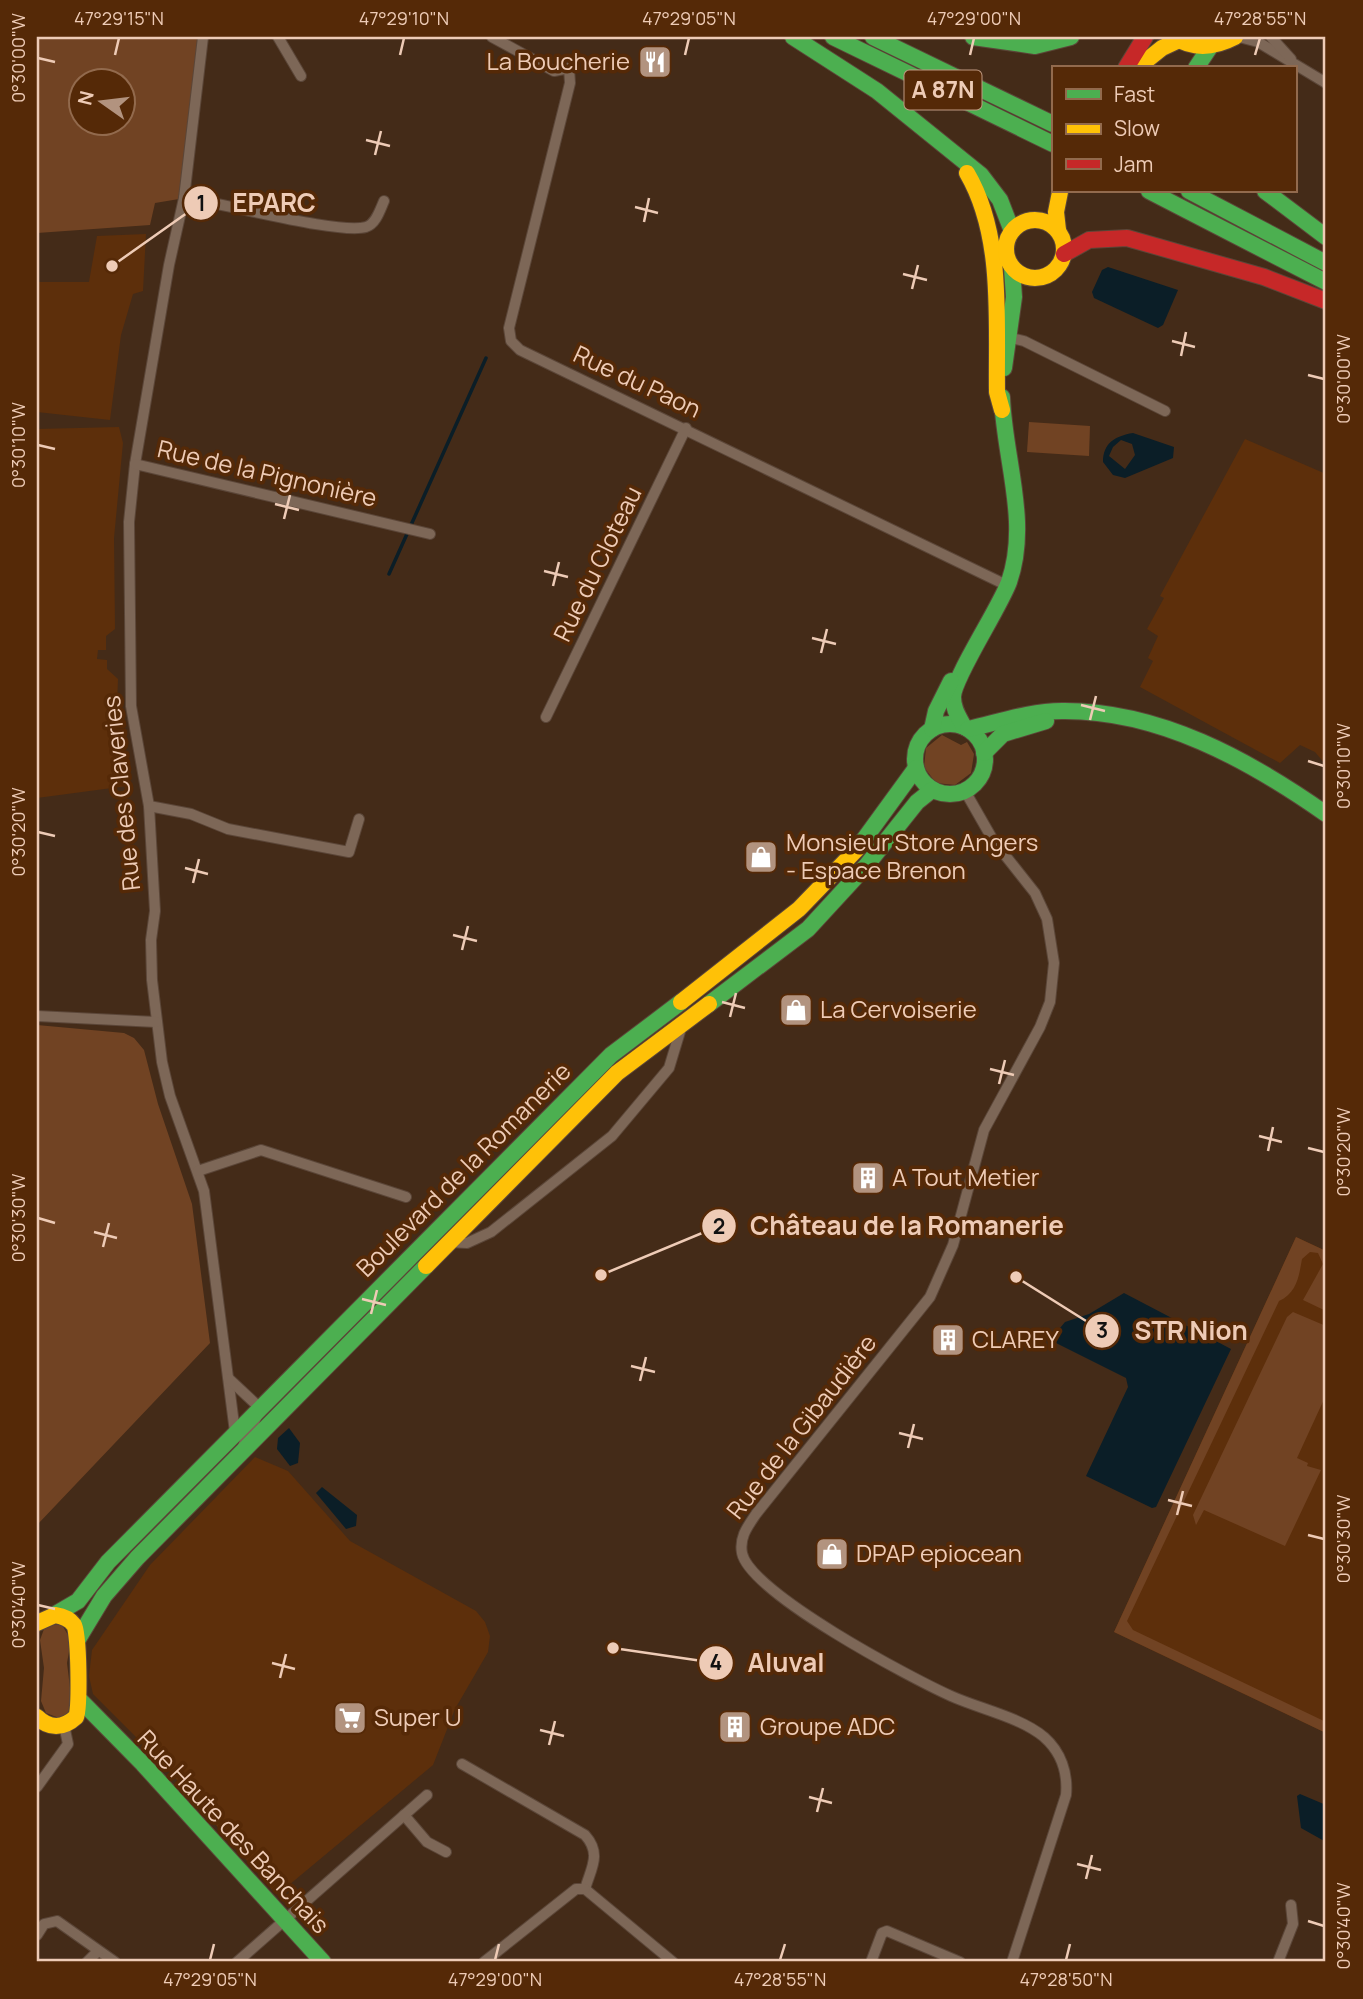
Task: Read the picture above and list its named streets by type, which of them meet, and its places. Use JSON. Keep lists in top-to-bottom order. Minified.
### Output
{"streets":{"main road":["A 87N","Boulevard de la Romanerie","Rue Haute des Banchais"],"street":["Rue du Paon","Rue de la Pignonière","Rue du Cloteau","Rue des Claveries","Rue de la Gibaudière"]},"crossings":[["Rue du Paon","Rue du Cloteau"],["Rue de la Pignonière","Rue des Claveries"],["Rue des Claveries","Boulevard de la Romanerie"],["Boulevard de la Romanerie","Rue de la Gibaudière"]],"places":{"restaurant":["La Boucherie"],"other":["EPARC","Château de la Romanerie","STR Nion","Aluval"],"shop":["Monsieur Store Angers - Espace Brenon","La Cervoiserie","DPAP epiocean"],"building":["A Tout Metier","CLAREY","Groupe ADC"],"supermarket":["Super U"]},"legend":["Fast","Slow","Jam"],"north":"left","coordinates":["47°29'15\"N","47°29'10\"N","47°29'05\"N","47°29'00\"N","47°28'55\"N","0°30'00\"W","0°30'10\"W","0°30'20\"W","0°30'30\"W","0°30'40\"W","47°28'50\"N"]}
